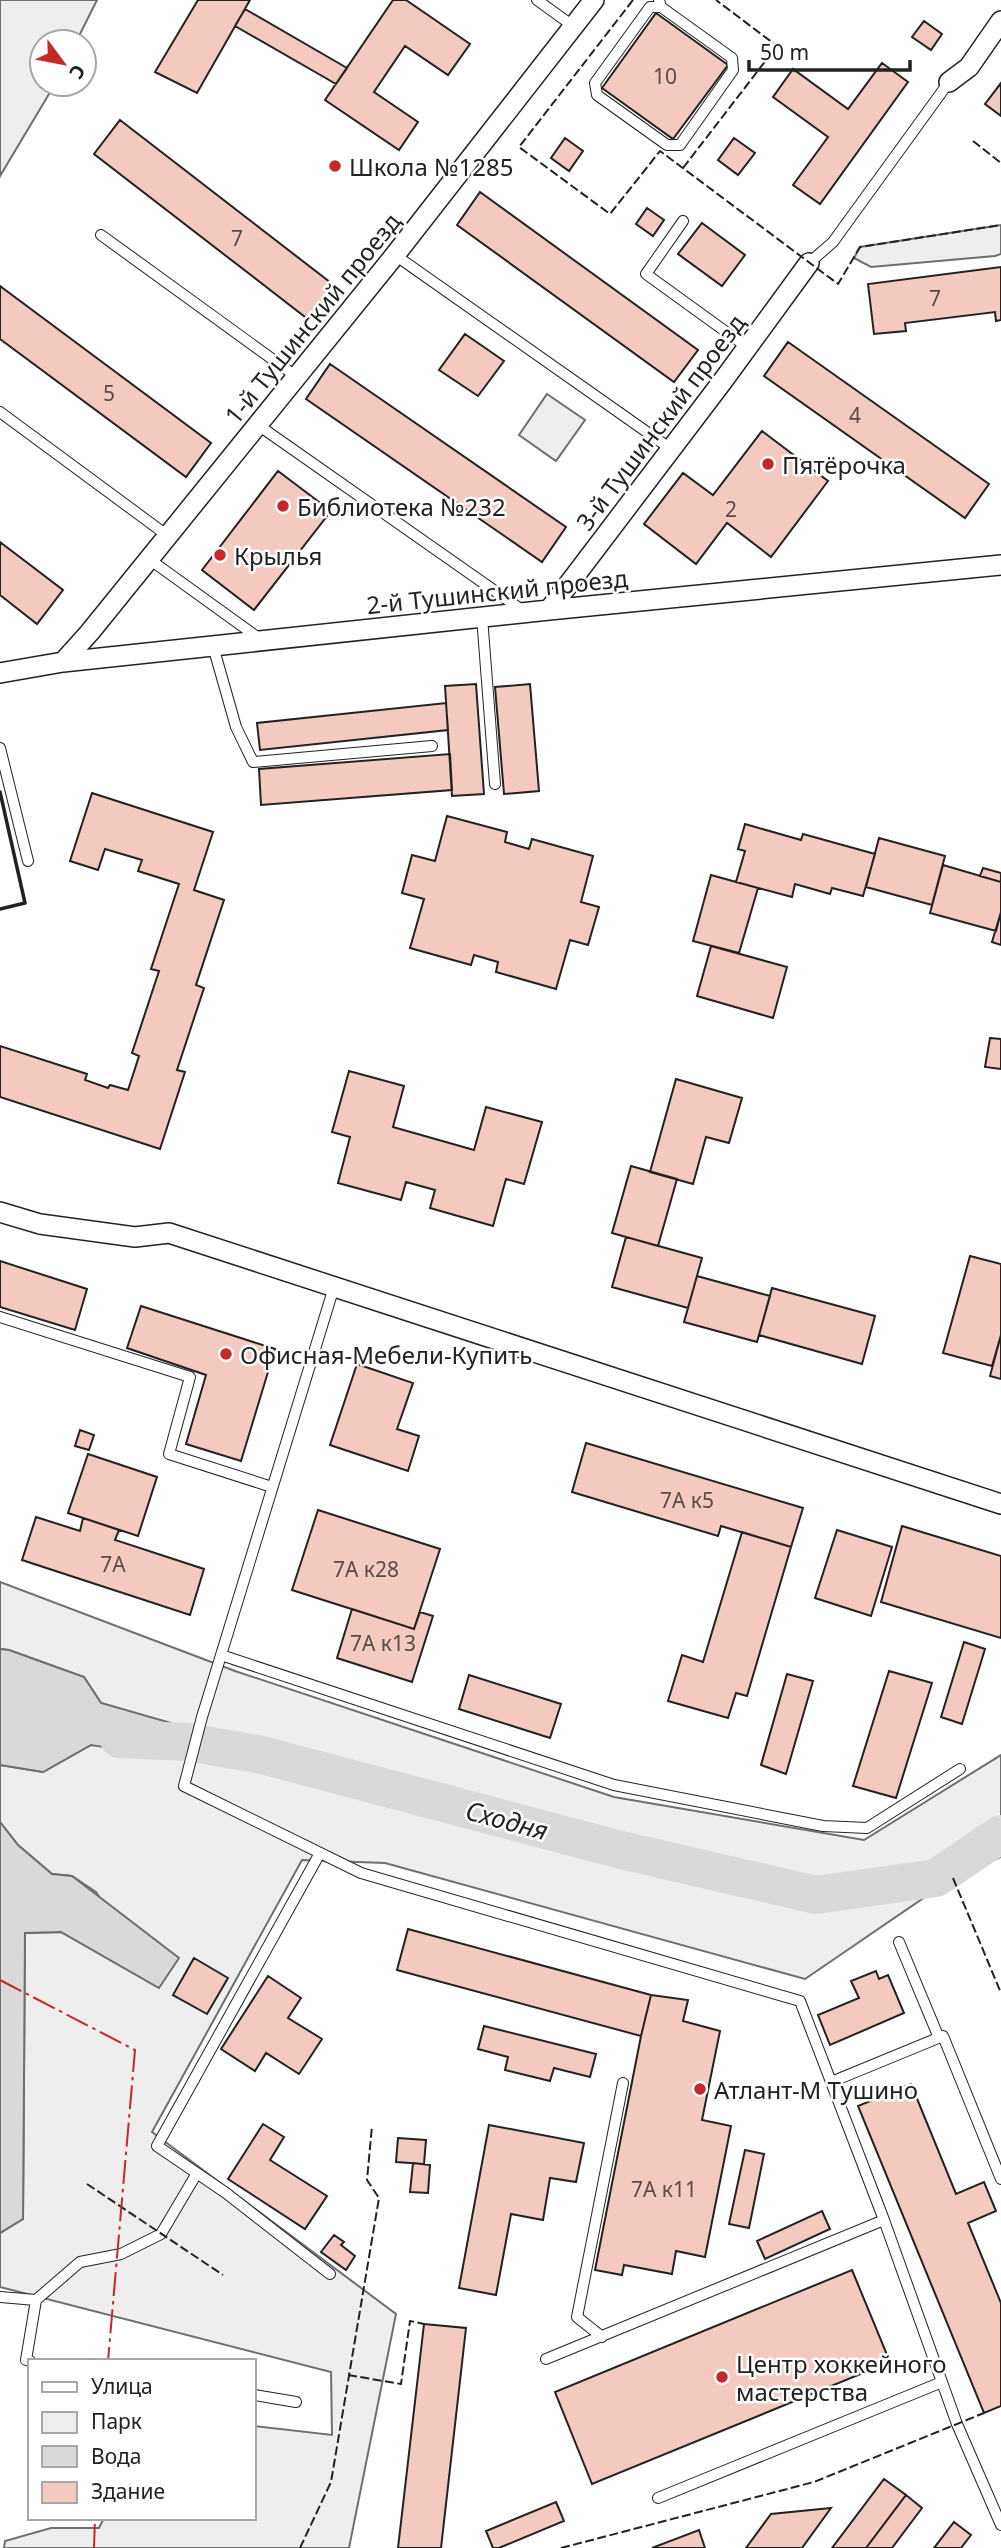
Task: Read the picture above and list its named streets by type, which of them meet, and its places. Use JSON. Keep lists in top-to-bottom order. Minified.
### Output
{"streets":{"street":["1-й Тушинский проезд","3-й Тушинский проезд","2-й Тушинский проезд"]},"crossings":[["1-й Тушинский проезд","2-й Тушинский проезд"],["3-й Тушинский проезд","2-й Тушинский проезд"]],"water":["Сходня"],"places":["Школа №1285","Пятёрочка","Библиотека №232","Крылья","Офисная-Мебели-Купить","Атлант-М Тушино","Центр хоккейного мастерства"],"house_numbers":["10","7","7","5","4","2","7А к5","7А","7А к28","7А к13","7А к11"],"legend":["Улица","Парк","Вода","Здание"],"scale_bar":"50 m","north":"bottom right"}
